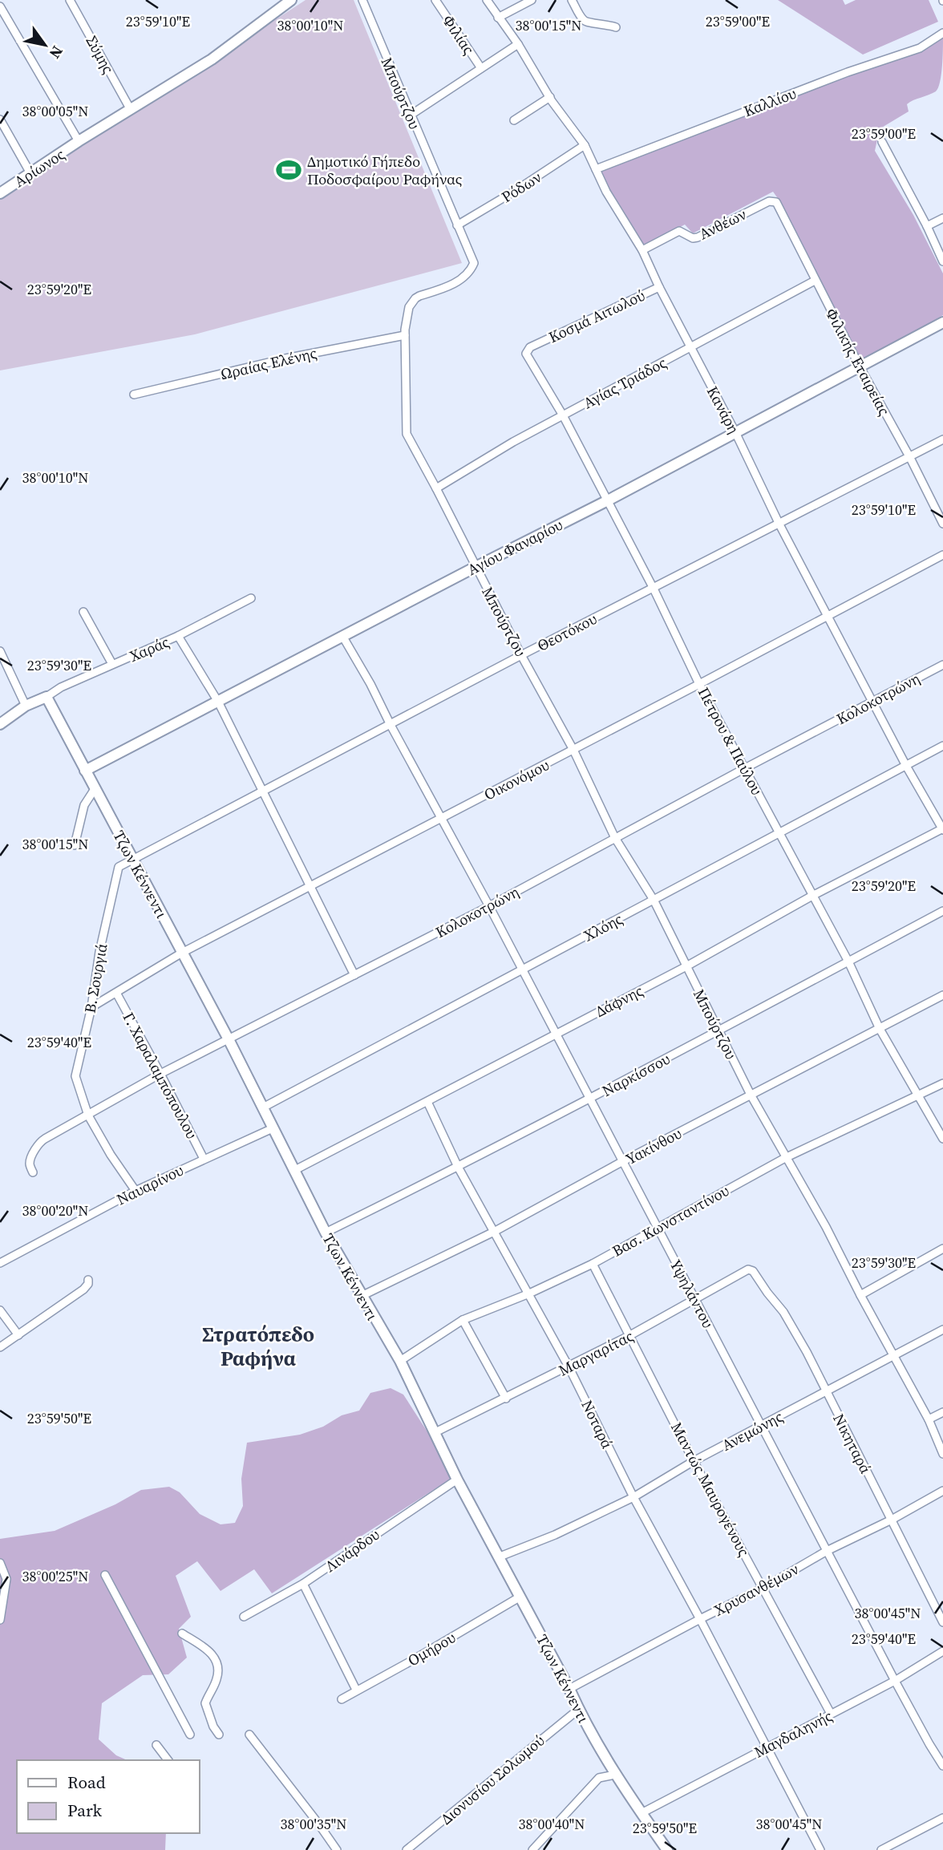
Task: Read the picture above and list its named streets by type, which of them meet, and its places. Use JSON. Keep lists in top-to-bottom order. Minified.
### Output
{"streets":{"street":["Φιλίας","Σύμης","Μπούρτζου","Καλλίου","Αρίωνος","Ρόδων","Ανθέων","Κοσμά Αιτωλού","Φιλικής Εταιρείας","Ωραίας Ελένης","Αγίας Τριάδος","Κανάρη","Αγίου Φαναρίου","Θεοτόκου","Χαράς","Κολοκοτρώνη","Πέτρου & Παύλου","Οικονόμου","Τζων Κέννεντι","Χλόης","Β. Σουργιά","Δάφνης","Ναρκίσσου","Γ. Χαραλαμπόπουλου","Υακίνθου","Ναυαρίνου","Βασ. Κωνσταντίνου","Υψηλάντου","Μαργαρίτας","Νοταρά","Ανεμώνης","Νικηταρά","Μαντώς Μαυρογένους","Λινάρδου","Χρυσανθέμων","Ομήρου","Μαγδαληνής","Διονυσίου Σολωμού"]},"crossings":[["Σύμης","Αρίωνος"],["Μπούρτζου","Ρόδων"],["Μπούρτζου","Ωραίας Ελένης"],["Μπούρτζου","Αγίας Τριάδος"],["Μπούρτζου","Αγίου Φαναρίου"],["Μπούρτζου","Θεοτόκου"],["Μπούρτζου","Κολοκοτρώνη"],["Μπούρτζου","Οικονόμου"],["Μπούρτζου","Χλόης"],["Μπούρτζου","Δάφνης"],["Μπούρτζου","Ναρκίσσου"],["Μπούρτζου","Υακίνθου"],["Μπούρτζου","Βασ. Κωνσταντίνου"],["Καλλίου","Κανάρη"],["Ρόδων","Κανάρη"],["Ανθέων","Φιλικής Εταιρείας"],["Ανθέων","Κανάρη"],["Κοσμά Αιτωλού","Κανάρη"],["Κοσμά Αιτωλού","Πέτρου & Παύλου"],["Φιλικής Εταιρείας","Αγίας Τριάδος"],["Φιλικής Εταιρείας","Αγίου Φαναρίου"],["Φιλικής Εταιρείας","Θεοτόκου"],["Αγίας Τριάδος","Κανάρη"],["Αγίας Τριάδος","Πέτρου & Παύλου"],["Κανάρη","Αγίου Φαναρίου"],["Κανάρη","Θεοτόκου"],["Κανάρη","Κολοκοτρώνη"],["Κανάρη","Οικονόμου"],["Κανάρη","Χλόης"],["Κανάρη","Δάφνης"],["Αγίου Φαναρίου","Πέτρου & Παύλου"],["Αγίου Φαναρίου","Τζων Κέννεντι"],["Αγίου Φαναρίου","Υψηλάντου"],["Θεοτόκου","Πέτρου & Παύλου"],["Θεοτόκου","Τζων Κέννεντι"],["Θεοτόκου","Β. Σουργιά"],["Θεοτόκου","Υψηλάντου"],["Χαράς","Τζων Κέννεντι"],["Κολοκοτρώνη","Πέτρου & Παύλου"],["Κολοκοτρώνη","Τζων Κέννεντι"],["Κολοκοτρώνη","Β. Σουργιά"],["Κολοκοτρώνη","Γ. Χαραλαμπόπουλου"],["Κολοκοτρώνη","Υψηλάντου"],["Πέτρου & Παύλου","Οικονόμου"],["Πέτρου & Παύλου","Χλόης"],["Πέτρου & Παύλου","Δάφνης"],["Πέτρου & Παύλου","Ναρκίσσου"],["Πέτρου & Παύλου","Υακίνθου"],["Πέτρου & Παύλου","Βασ. Κωνσταντίνου"],["Οικονόμου","Τζων Κέννεντι"],["Οικονόμου","Β. Σουργιά"],["Οικονόμου","Γ. Χαραλαμπόπουλου"],["Οικονόμου","Υψηλάντου"],["Τζων Κέννεντι","Χλόης"],["Τζων Κέννεντι","Β. Σουργιά"],["Τζων Κέννεντι","Δάφνης"],["Τζων Κέννεντι","Ναρκίσσου"],["Τζων Κέννεντι","Υακίνθου"],["Τζων Κέννεντι","Ναυαρίνου"],["Τζων Κέννεντι","Βασ. Κωνσταντίνου"],["Τζων Κέννεντι","Μαργαρίτας"],["Τζων Κέννεντι","Ανεμώνης"],["Τζων Κέννεντι","Λινάρδου"],["Τζων Κέννεντι","Χρυσανθέμων"],["Τζων Κέννεντι","Ομήρου"],["Τζων Κέννεντι","Μαγδαληνής"],["Τζων Κέννεντι","Διονυσίου Σολωμού"],["Χλόης","Υψηλάντου"],["Β. Σουργιά","Ναυαρίνου"],["Δάφνης","Υψηλάντου"],["Δάφνης","Νοταρά"],["Ναρκίσσου","Υψηλάντου"],["Ναρκίσσου","Νοταρά"],["Γ. Χαραλαμπόπουλου","Ναυαρίνου"],["Υακίνθου","Υψηλάντου"],["Υακίνθου","Νοταρά"],["Βασ. Κωνσταντίνου","Υψηλάντου"],["Βασ. Κωνσταντίνου","Νοταρά"],["Βασ. Κωνσταντίνου","Μαντώς Μαυρογένους"],["Υψηλάντου","Μαργαρίτας"],["Υψηλάντου","Ανεμώνης"],["Υψηλάντου","Χρυσανθέμων"],["Υψηλάντου","Μαγδαληνής"],["Μαργαρίτας","Νοταρά"],["Μαργαρίτας","Νικηταρά"],["Μαργαρίτας","Μαντώς Μαυρογένους"],["Νοταρά","Ανεμώνης"],["Νοταρά","Χρυσανθέμων"],["Νοταρά","Μαγδαληνής"],["Ανεμώνης","Νικηταρά"],["Ανεμώνης","Μαντώς Μαυρογένους"],["Νικηταρά","Χρυσανθέμων"],["Μαντώς Μαυρογένους","Χρυσανθέμων"],["Μαντώς Μαυρογένους","Μαγδαληνής"]],"districts":["Στρατόπεδο Ραφήνα"],"places":{"sports":["Δημοτικό Γήπεδο Ποδοσφαίρου Ραφήνας"]},"legend":["Road","Park"],"north":"bottom right","coordinates":["23°59'10\"E","23°59'00\"E","38°00'15\"N","38°00'10\"N","38°00'05\"N","23°59'20\"E","23°59'30\"E","23°59'40\"E","38°00'20\"N","23°59'50\"E","38°00'25\"N","38°00'45\"N","38°00'35\"N","38°00'40\"N"]}
